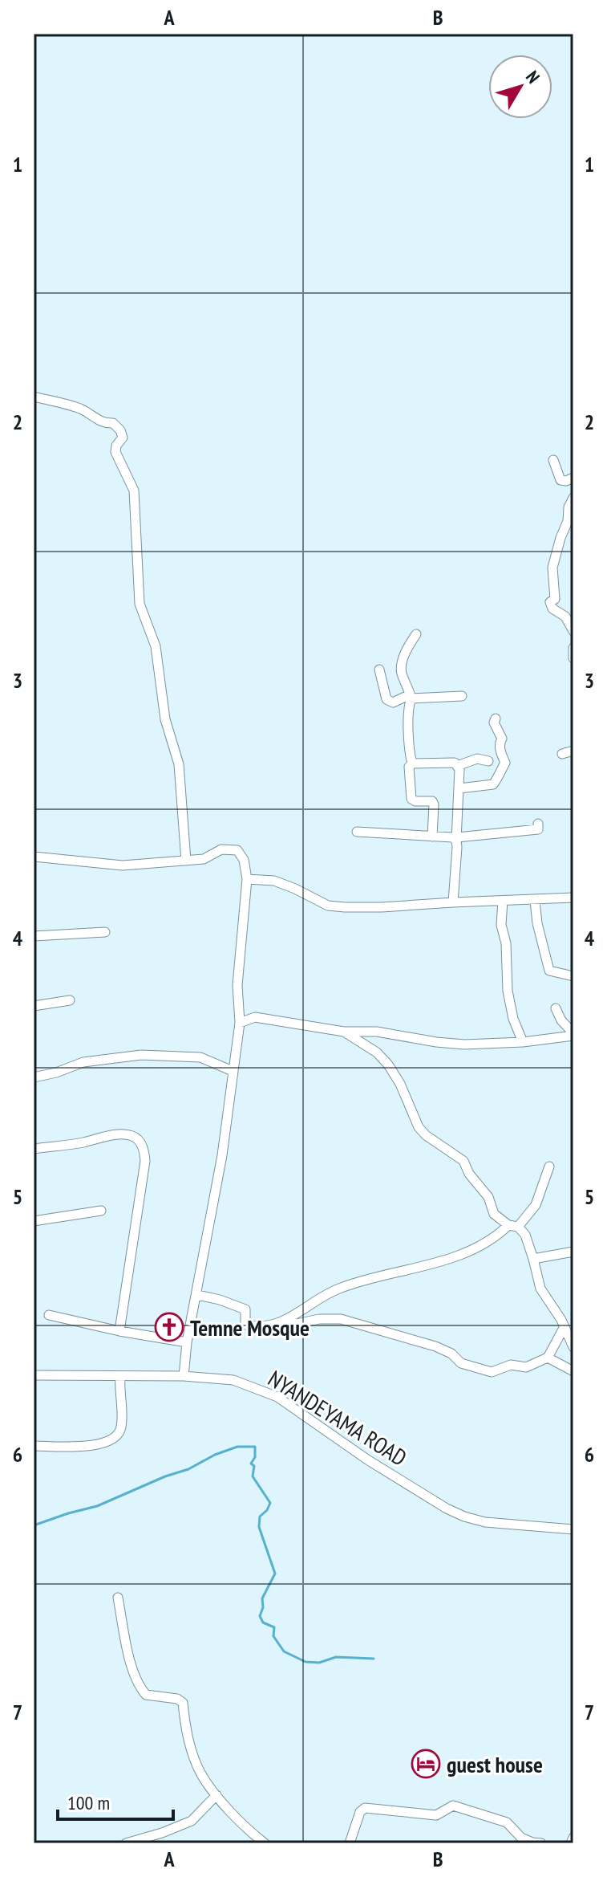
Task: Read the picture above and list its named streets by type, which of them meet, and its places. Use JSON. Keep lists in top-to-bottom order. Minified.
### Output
{"streets":{"street":["NYANDEYAMA ROAD"]},"places":{"church":["Temne Mosque"],"hotel":["guest house"]},"scale_bar":"100 m","north":"top right","grid":{"columns":["A","B"],"rows":["1","2","3","4","5","6","7"]}}
